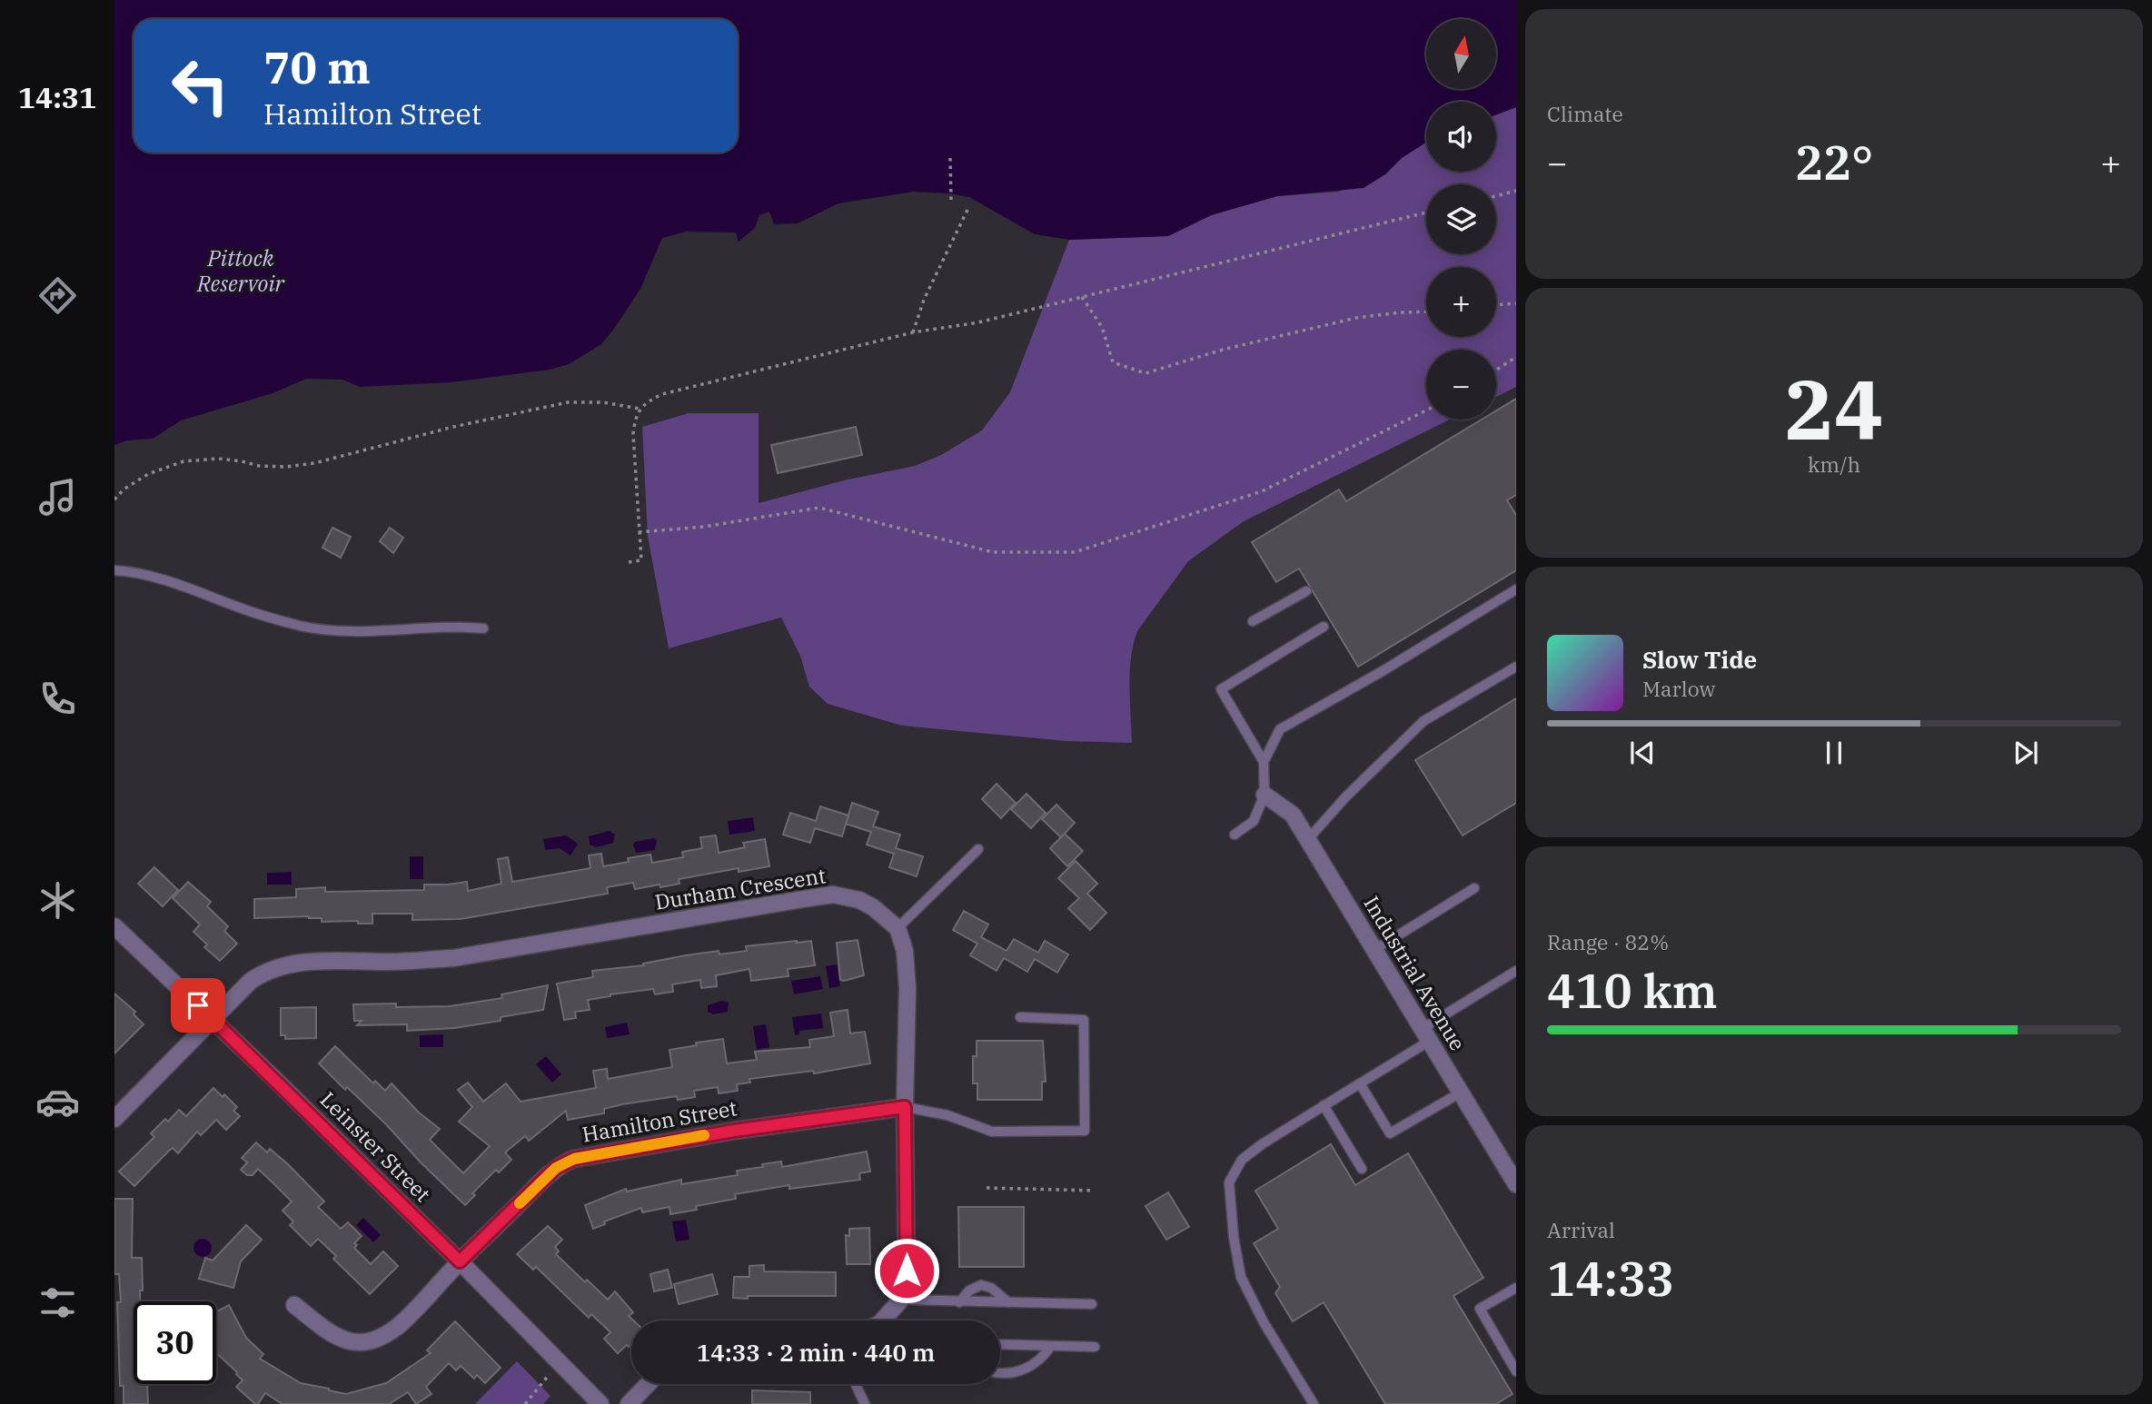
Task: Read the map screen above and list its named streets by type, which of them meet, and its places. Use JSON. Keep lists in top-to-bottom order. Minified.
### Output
{"streets":{"street":["Durham Crescent","Industrial Avenue","Hamilton Street","Leinster Street"]},"crossings":[["Durham Crescent","Leinster Street"],["Hamilton Street","Leinster Street"]],"water":["Pittock Reservoir"],"north":"top","page":{"tabs":"14:31","tile":["Climate",["24","km/h"],["Range · 82%","410 km"],["Arrival","14:33"]],"map_buttons":["+","−"],"turn":["70 m","Hamilton Street"],"heat":["−","22°","+"],"song":["Slow Tide","Marlow"],"limit":"30","trip":"14:33 · 2 min · 440 m"}}
